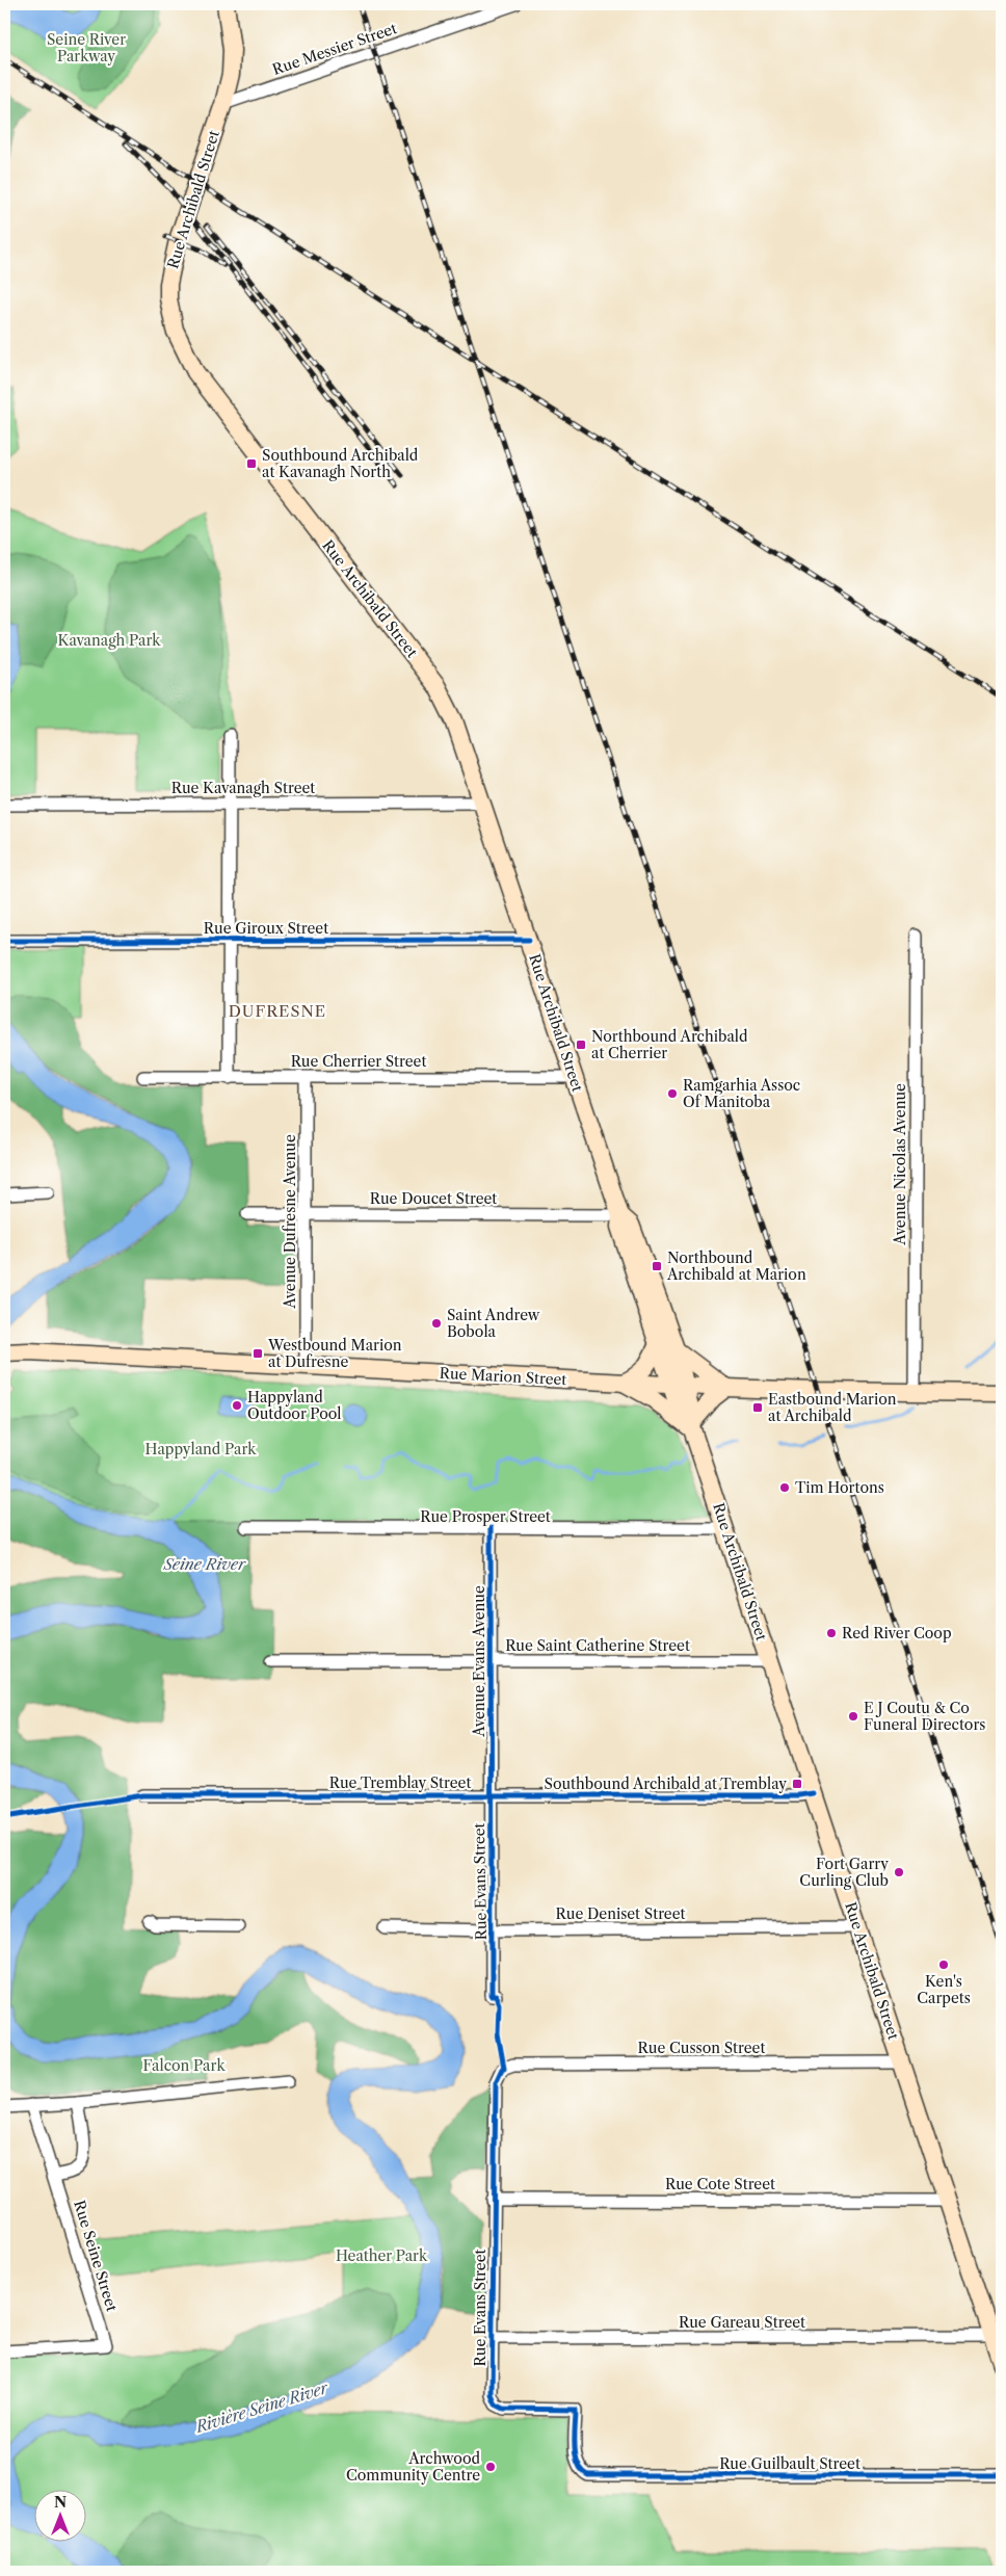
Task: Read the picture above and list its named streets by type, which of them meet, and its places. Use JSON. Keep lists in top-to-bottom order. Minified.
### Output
{"streets":{"main road":["Rue Archibald Street","Rue Marion Street"],"street":["Rue Messier Street","Rue Kavanagh Street","Rue Giroux Street","Rue Cherrier Street","Avenue Nicolas Avenue","Rue Doucet Street","Avenue Dufresne Avenue","Rue Prosper Street","Rue Saint Catherine Street","Avenue Evans Avenue","Rue Tremblay Street","Rue Evans Street","Rue Deniset Street","Rue Cusson Street","Rue Cote Street","Rue Seine Street","Rue Gareau Street","Rue Guilbault Street"]},"crossings":[["Rue Messier Street","Rue Archibald Street"],["Rue Archibald Street","Rue Kavanagh Street"],["Rue Archibald Street","Rue Giroux Street"],["Rue Archibald Street","Rue Cherrier Street"],["Rue Archibald Street","Rue Doucet Street"],["Rue Archibald Street","Rue Marion Street"],["Rue Archibald Street","Rue Prosper Street"],["Rue Archibald Street","Rue Saint Catherine Street"],["Rue Archibald Street","Rue Tremblay Street"],["Rue Archibald Street","Rue Deniset Street"],["Rue Archibald Street","Rue Cusson Street"],["Rue Archibald Street","Rue Cote Street"],["Rue Archibald Street","Rue Gareau Street"],["Rue Cherrier Street","Avenue Dufresne Avenue"],["Avenue Nicolas Avenue","Rue Marion Street"],["Rue Doucet Street","Avenue Dufresne Avenue"],["Avenue Dufresne Avenue","Rue Marion Street"],["Rue Prosper Street","Avenue Evans Avenue"],["Rue Saint Catherine Street","Avenue Evans Avenue"],["Avenue Evans Avenue","Rue Tremblay Street"],["Avenue Evans Avenue","Rue Evans Street"],["Rue Tremblay Street","Rue Evans Street"],["Rue Evans Street","Rue Deniset Street"],["Rue Evans Street","Rue Cusson Street"],["Rue Evans Street","Rue Cote Street"],["Rue Evans Street","Rue Gareau Street"],["Rue Evans Street","Rue Guilbault Street"]],"districts":["DUFRESNE"],"water":["Seine River","Rivière Seine River"],"parks":["Seine River Parkway","Kavanagh Park","Happyland Park","Falcon Park","Heather Park"],"places":{"transit":["Southbound Archibald at Kavanagh North","Northbound Archibald at Cherrier","Northbound Archibald at Marion","Westbound Marion at Dufresne","Eastbound Marion at Archibald","Southbound Archibald at Tremblay"],"other":["Ramgarhia Assoc Of Manitoba","Saint Andrew Bobola","Happyland Outdoor Pool","Tim Hortons","Red River Coop","E J Coutu & Co Funeral Directors","Fort Garry Curling Club","Ken's Carpets","Archwood Community Centre"]},"north":"top"}
